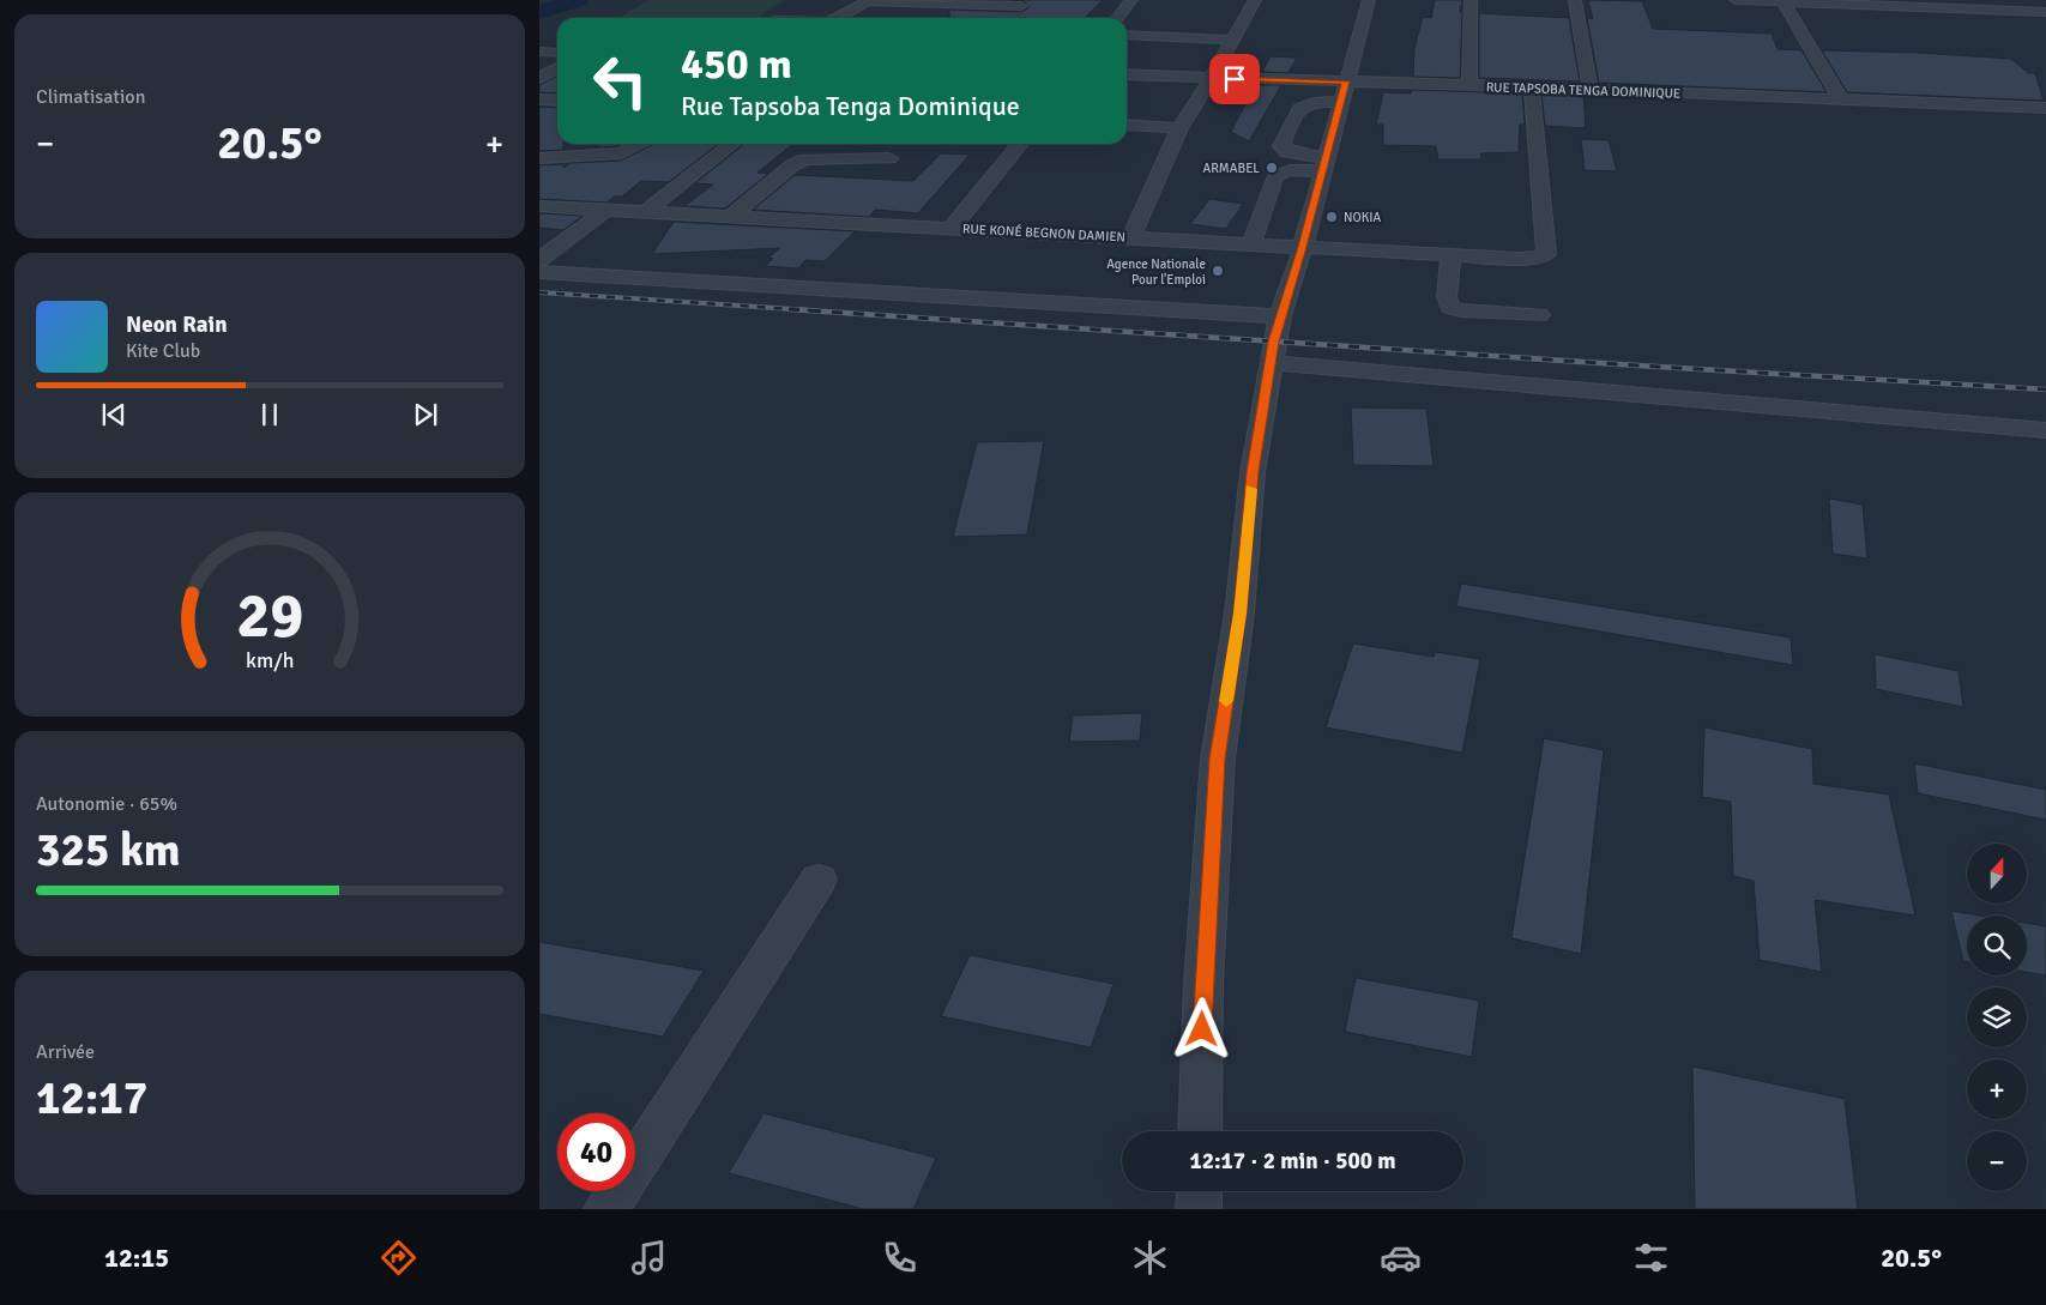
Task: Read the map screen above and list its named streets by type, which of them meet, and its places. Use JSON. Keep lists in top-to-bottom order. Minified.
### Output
{"streets":{"street":["RUE TAPSOBA TENGA DOMINIQUE","RUE KONÉ BEGNON DAMIEN"]},"crossings":[["RUE TAPSOBA TENGA DOMINIQUE","RUE KONÉ BEGNON DAMIEN"]],"places":["ARMABEL","NOKIA","Agence Nationale Pour l'Emploi"],"north":"top","page":{"tile":["Climatisation",["Autonomie · 65%","325 km"],["Arrivée","12:17"]],"turn":["450 m","Rue Tapsoba Tenga Dominique"],"heat":["−","20.5°","+"],"song":["Neon Rain","Kite Club"],"map_buttons":["+","−"],"limit":"40","trip":"12:17 · 2 min · 500 m","tabs":["12:15","20.5°"],"gauge":["29","km/h"]}}
